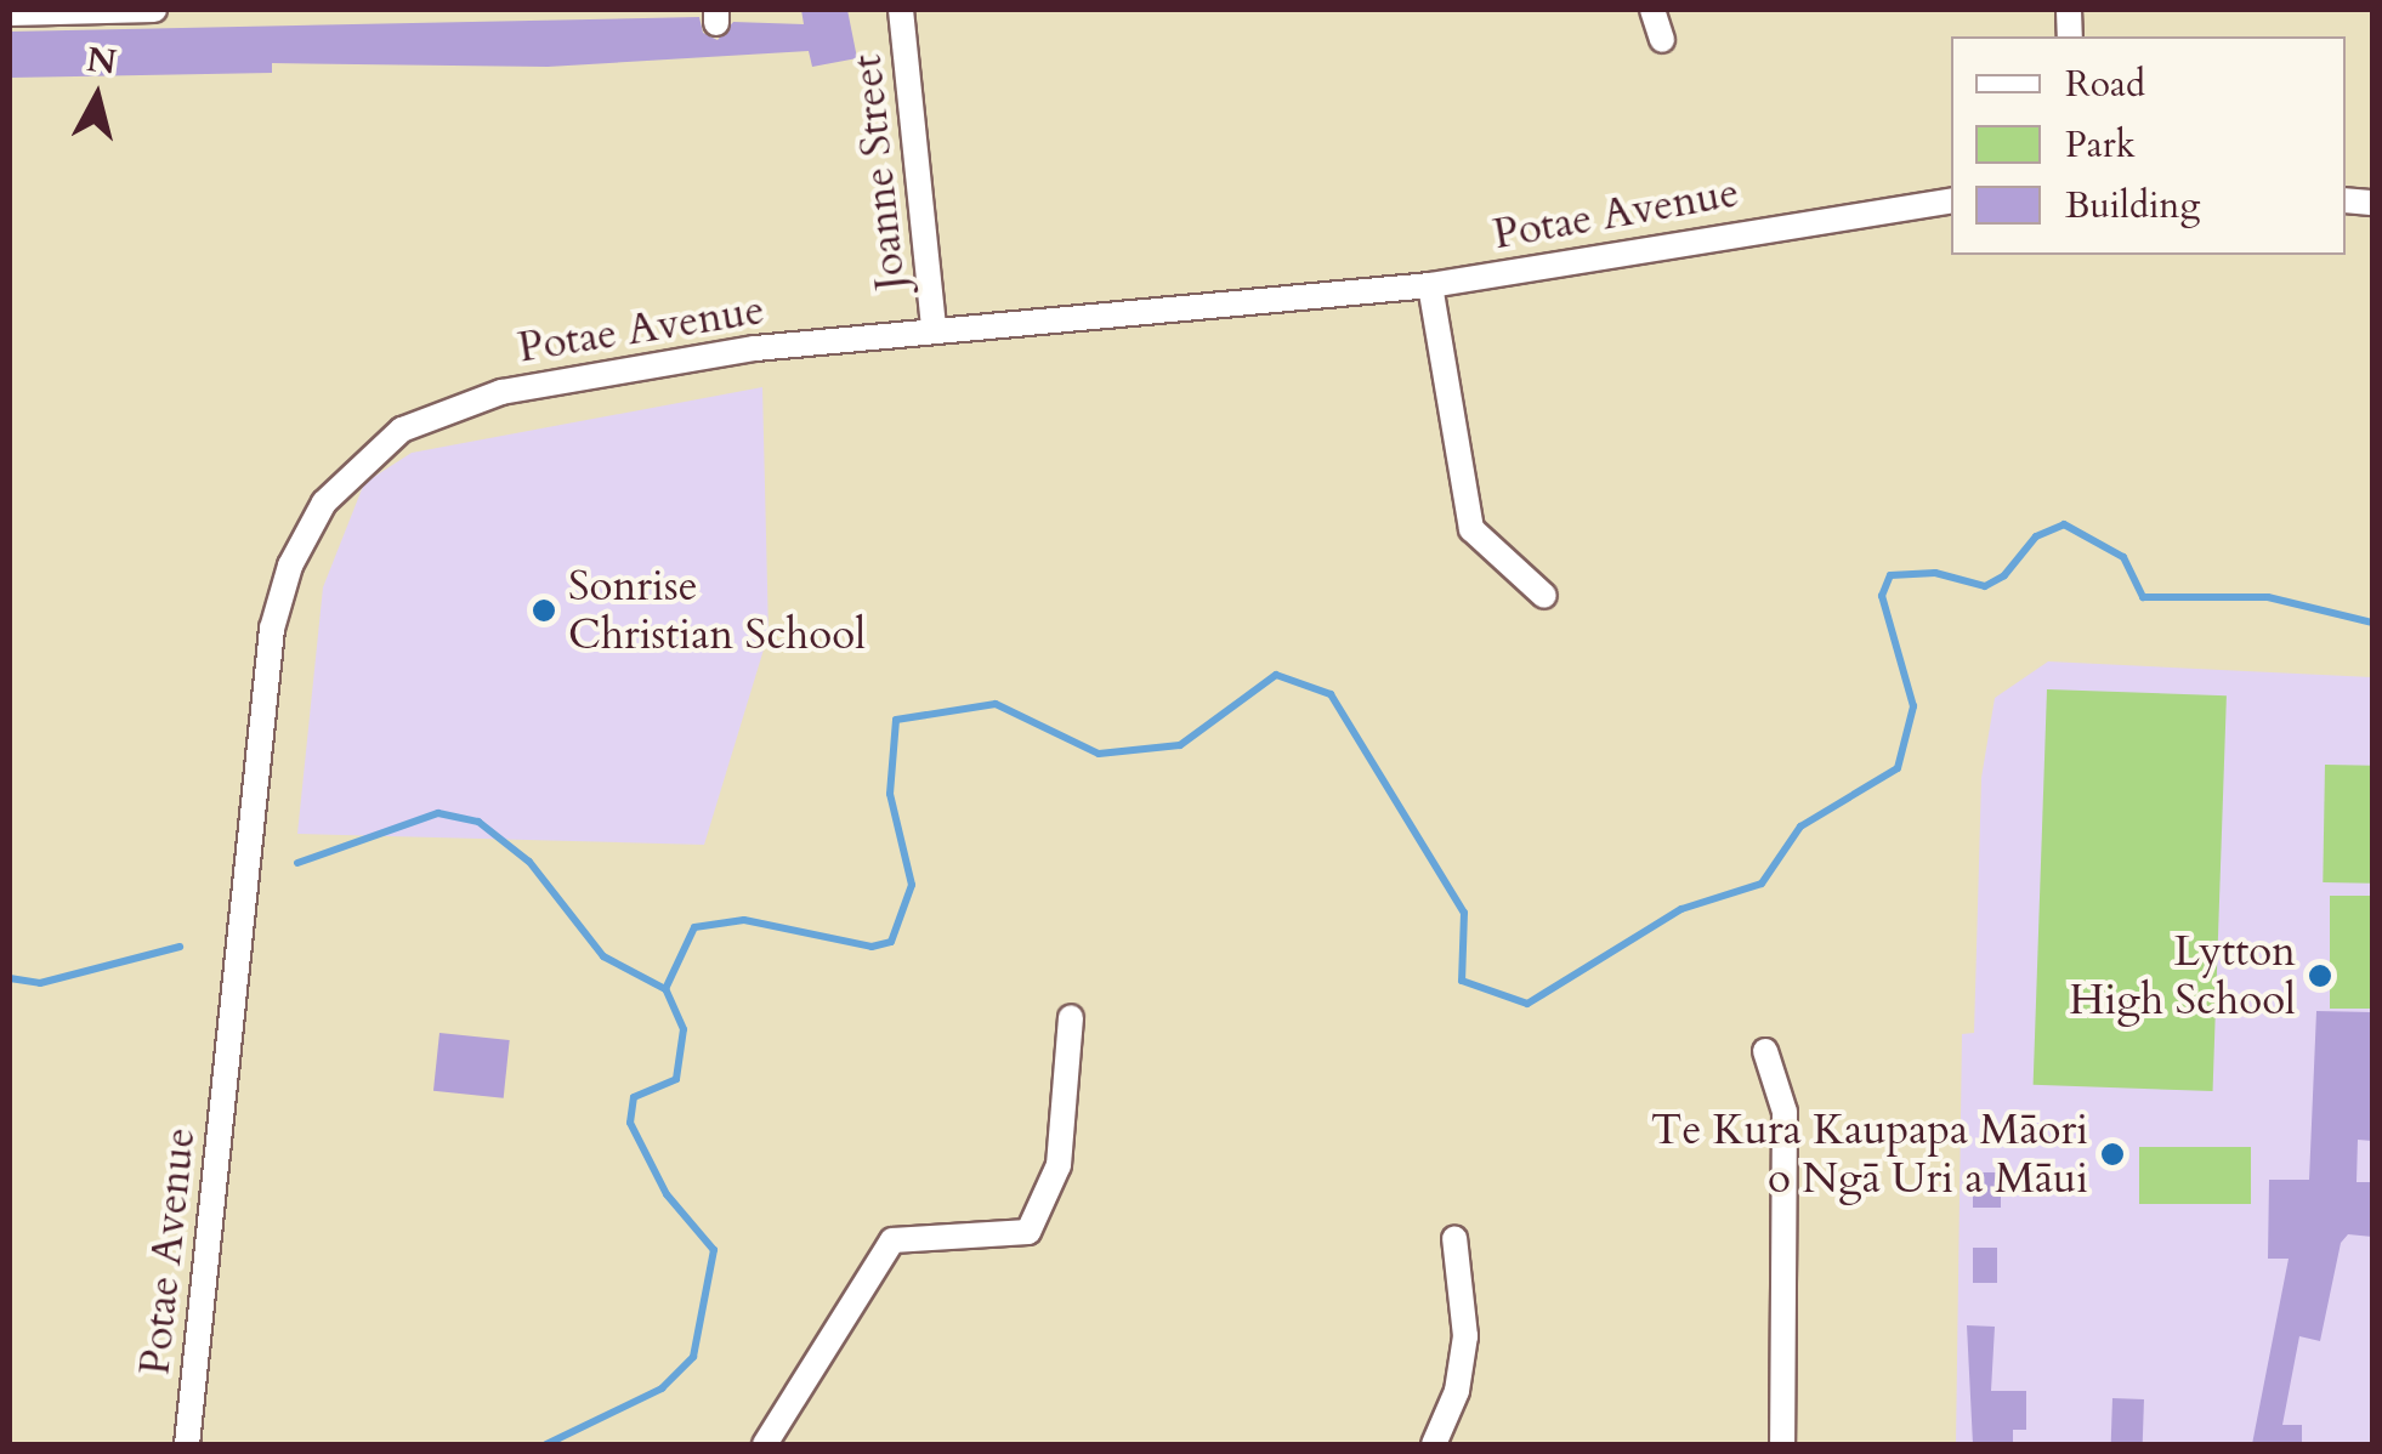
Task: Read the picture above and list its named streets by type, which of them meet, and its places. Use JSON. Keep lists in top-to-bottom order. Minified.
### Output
{"streets":{"street":["Joanne Street","Potae Avenue"]},"crossings":[["Joanne Street","Potae Avenue"]],"places":["Sonrise Christian School","Lytton High School","Te Kura Kaupapa Māori o Ngā Uri a Māui"],"legend":["Road","Park","Building"],"north":"top"}
